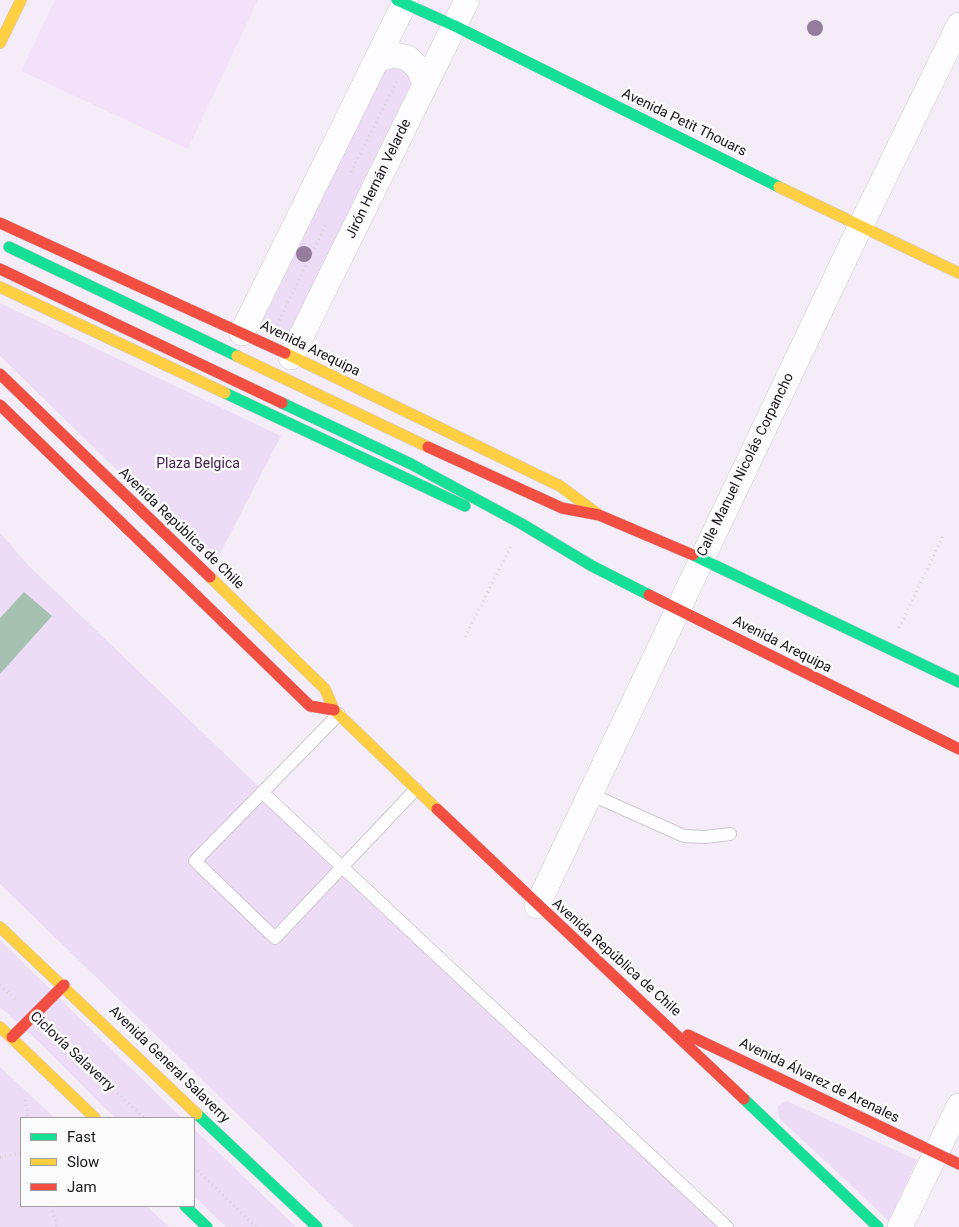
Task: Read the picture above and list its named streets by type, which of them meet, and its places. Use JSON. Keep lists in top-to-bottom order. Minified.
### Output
{"streets":{"main road":["Avenida Petit Thouars","Avenida Arequipa","Avenida República de Chile","Avenida General Salaverry","Avenida Álvarez de Arenales"],"street":["Jirón Hernán Velarde","Calle Manuel Nicolás Corpancho"],"path":["Ciclovía Salaverry"]},"crossings":[["Avenida Petit Thouars","Jirón Hernán Velarde"],["Avenida Petit Thouars","Calle Manuel Nicolás Corpancho"],["Jirón Hernán Velarde","Avenida Arequipa"],["Avenida Arequipa","Calle Manuel Nicolás Corpancho"],["Calle Manuel Nicolás Corpancho","Avenida República de Chile"],["Avenida República de Chile","Avenida Álvarez de Arenales"]],"parks":["Plaza Belgica"],"legend":["Fast","Slow","Jam"]}
